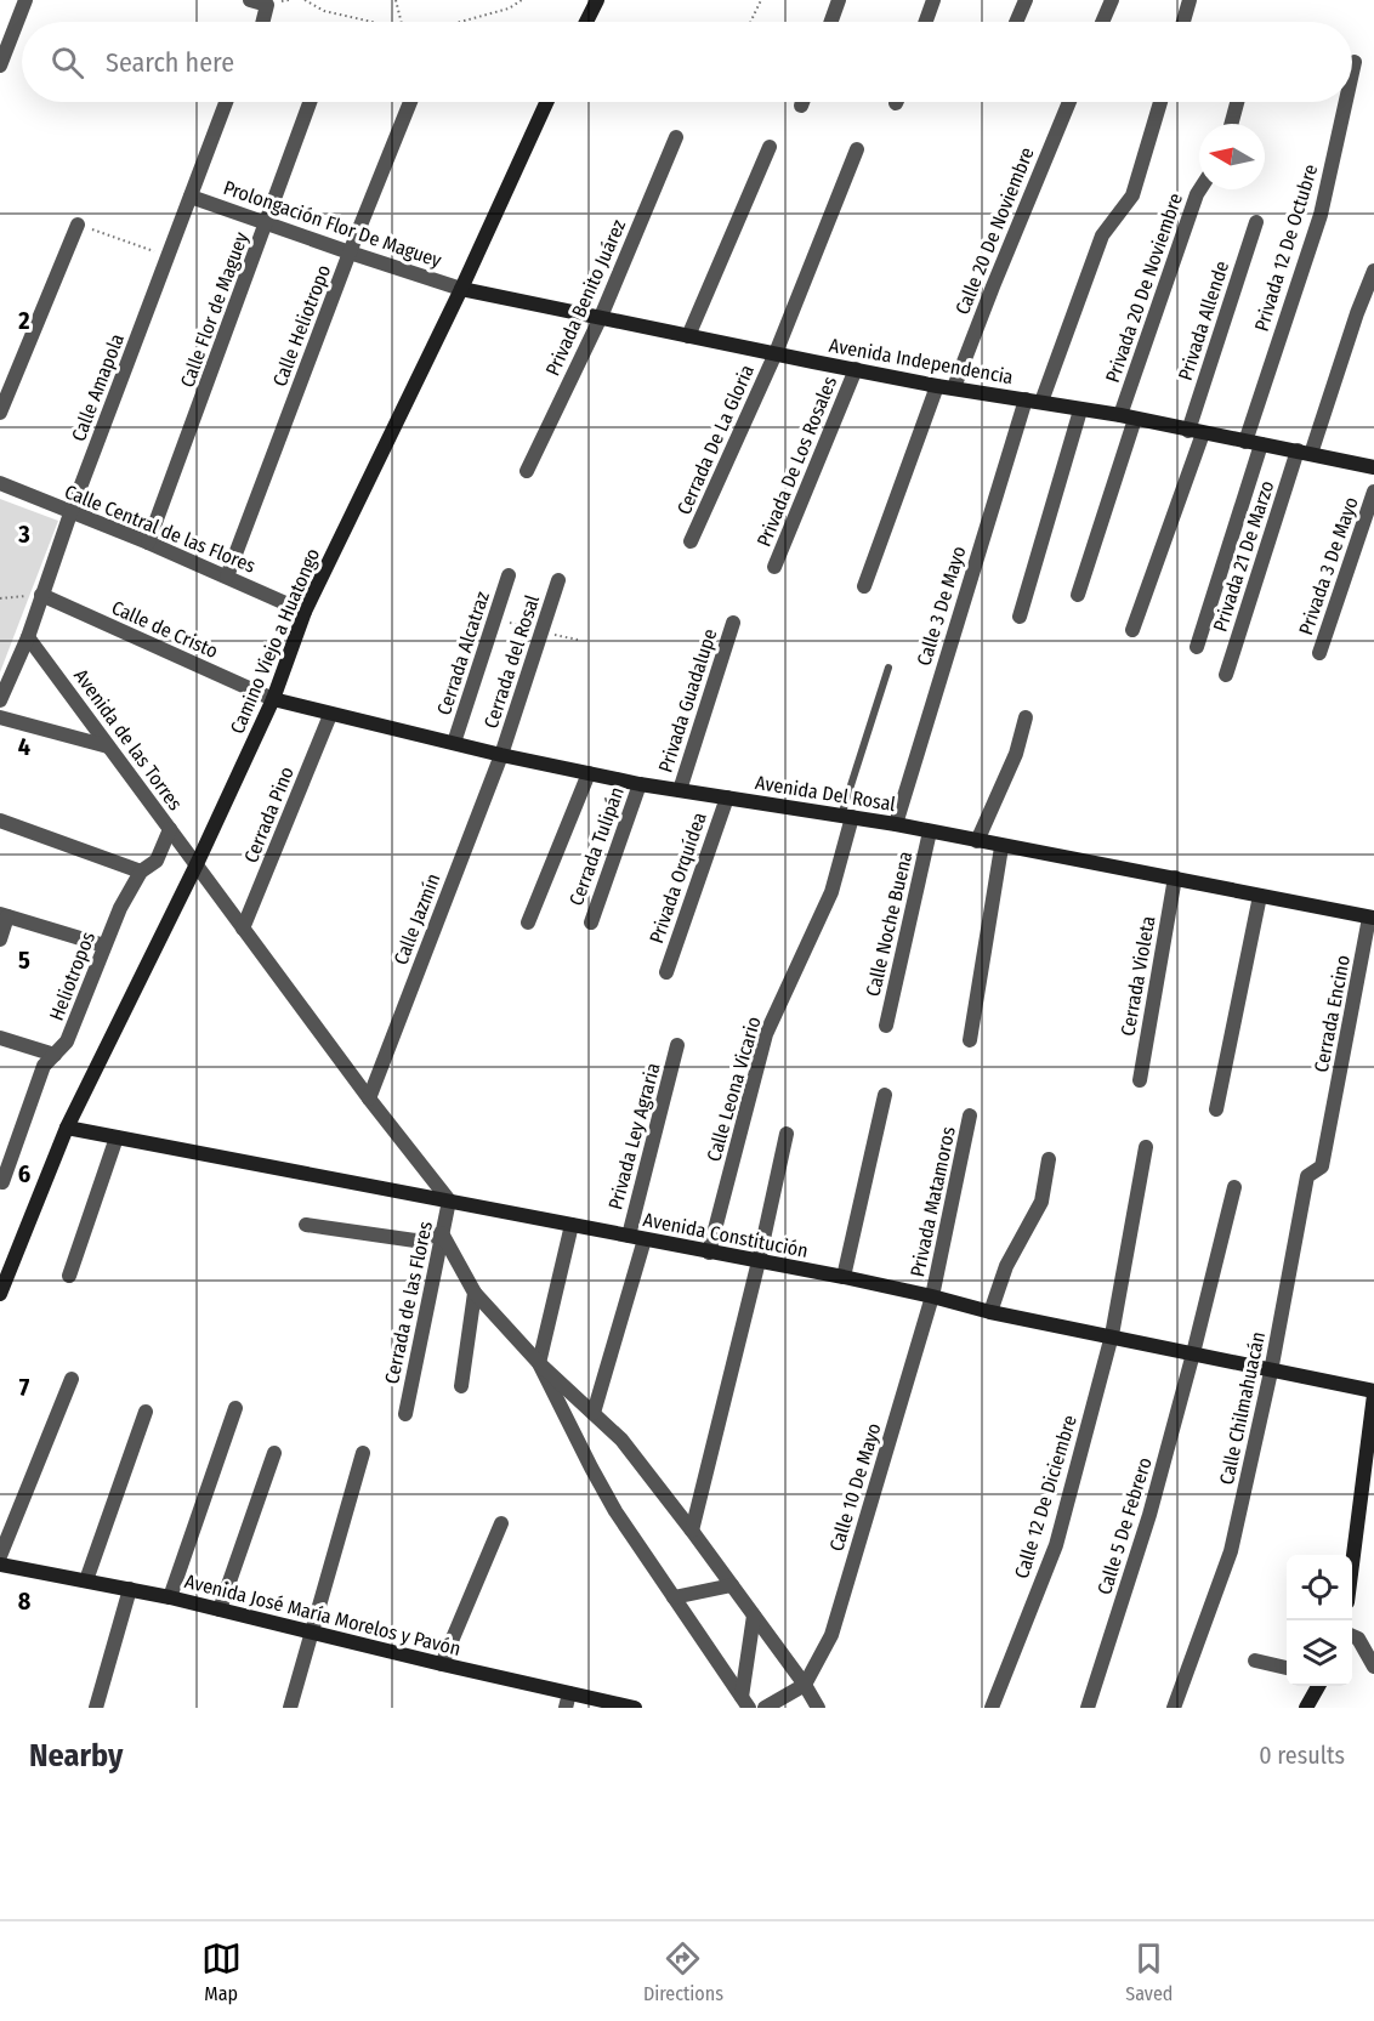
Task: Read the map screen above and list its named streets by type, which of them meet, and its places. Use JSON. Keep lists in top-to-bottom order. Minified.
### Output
{"streets":{"main road":["Avenida Independencia","Camino Viejo a Huatongo","Avenida Del Rosal","Avenida Constitución","Avenida José María Morelos y Pavón"],"street":["Prolongación Flor De Maguey","Calle 20 De Noviembre","Privada 12 De Octubre","Privada 20 De Noviembre","Privada Benito Juárez","Calle Flor de Maguey","Privada Allende","Calle Heliotropo","Calle Amapola","Cerrada De La Gloria","Privada De Los Rosales","Calle Central de las Flores","Privada 21 De Marzo","Privada 3 De Mayo","Calle 3 De Mayo","Calle de Cristo","Cerrada Alcatraz","Cerrada del Rosal","Privada Guadalupe","Avenida de las Torres","Cerrada Pino","Cerrada Tulipán","Privada Orquídea","Calle Jazmín","Calle Noche Buena","Heliotropos","Cerrada Violeta","Cerrada Encino","Calle Leona Vicario","Privada Ley Agraria","Privada Matamoros","Cerrada de las Flores","Calle Chilmahuacán","Calle 10 De Mayo","Calle 12 De Diciembre","Calle 5 De Febrero"]},"crossings":[["Prolongación Flor De Maguey","Calle Flor de Maguey"],["Prolongación Flor De Maguey","Calle Heliotropo"],["Prolongación Flor De Maguey","Avenida Independencia"],["Prolongación Flor De Maguey","Calle Amapola"],["Prolongación Flor De Maguey","Camino Viejo a Huatongo"],["Calle 20 De Noviembre","Avenida Independencia"],["Privada 12 De Octubre","Avenida Independencia"],["Privada 20 De Noviembre","Avenida Independencia"],["Privada Benito Juárez","Avenida Independencia"],["Calle Flor de Maguey","Calle Central de las Flores"],["Privada Allende","Avenida Independencia"],["Calle Heliotropo","Calle Central de las Flores"],["Avenida Independencia","Cerrada De La Gloria"],["Avenida Independencia","Privada De Los Rosales"],["Avenida Independencia","Privada 21 De Marzo"],["Avenida Independencia","Calle 3 De Mayo"],["Avenida Independencia","Camino Viejo a Huatongo"],["Calle Amapola","Calle Central de las Flores"],["Calle Amapola","Calle de Cristo"],["Calle Amapola","Avenida de las Torres"],["Calle Central de las Flores","Camino Viejo a Huatongo"],["Calle 3 De Mayo","Avenida Del Rosal"],["Calle de Cristo","Camino Viejo a Huatongo"],["Calle de Cristo","Avenida Del Rosal"],["Camino Viejo a Huatongo","Avenida de las Torres"],["Camino Viejo a Huatongo","Avenida Del Rosal"],["Camino Viejo a Huatongo","Avenida Constitución"],["Cerrada Alcatraz","Avenida Del Rosal"],["Cerrada del Rosal","Avenida Del Rosal"],["Cerrada del Rosal","Calle Jazmín"],["Privada Guadalupe","Avenida Del Rosal"],["Avenida de las Torres","Cerrada Pino"],["Avenida de las Torres","Calle Jazmín"],["Avenida de las Torres","Heliotropos"],["Avenida de las Torres","Avenida Constitución"],["Avenida de las Torres","Cerrada de las Flores"],["Avenida Del Rosal","Cerrada Pino"],["Avenida Del Rosal","Cerrada Tulipán"],["Avenida Del Rosal","Privada Orquídea"],["Avenida Del Rosal","Calle Jazmín"],["Avenida Del Rosal","Calle Noche Buena"],["Avenida Del Rosal","Cerrada Violeta"],["Avenida Del Rosal","Cerrada Encino"],["Avenida Del Rosal","Calle Leona Vicario"],["Cerrada Encino","Calle Chilmahuacán"],["Calle Leona Vicario","Avenida Constitución"],["Privada Ley Agraria","Avenida Constitución"],["Privada Matamoros","Avenida Constitución"],["Privada Matamoros","Calle 10 De Mayo"],["Avenida Constitución","Cerrada de las Flores"],["Avenida Constitución","Calle Chilmahuacán"],["Avenida Constitución","Calle 10 De Mayo"],["Avenida Constitución","Calle 12 De Diciembre"],["Avenida Constitución","Calle 5 De Febrero"]],"north":"left","page":{"search":"Search here","heading":["Nearby","0 results"],"nav":["Map","Directions","Saved"]},"grid":{"rows":["2","3","4","5","6","7","8"]}}
